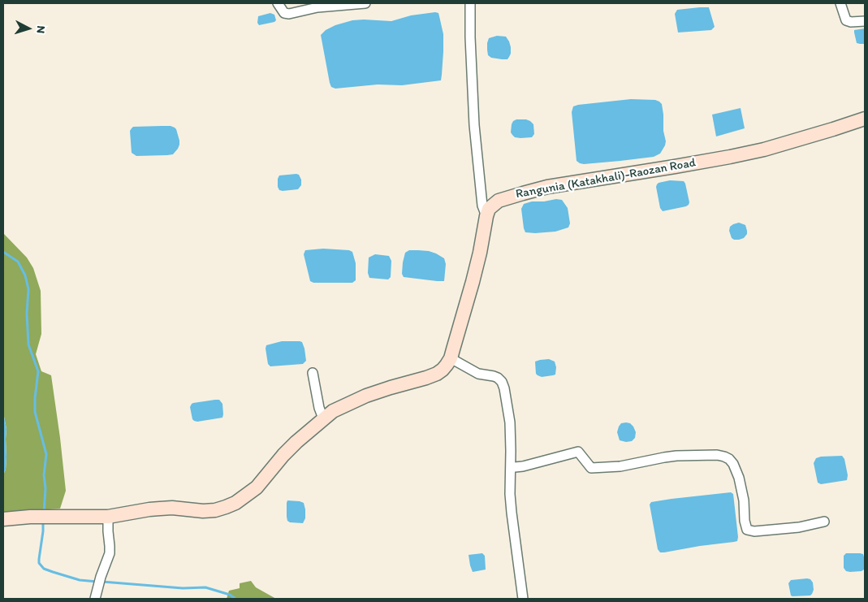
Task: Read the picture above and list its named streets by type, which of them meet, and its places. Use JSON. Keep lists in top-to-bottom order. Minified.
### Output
{"streets":{"main road":["Rangunia (Katakhali)-Raozan Road"]},"north":"right"}
